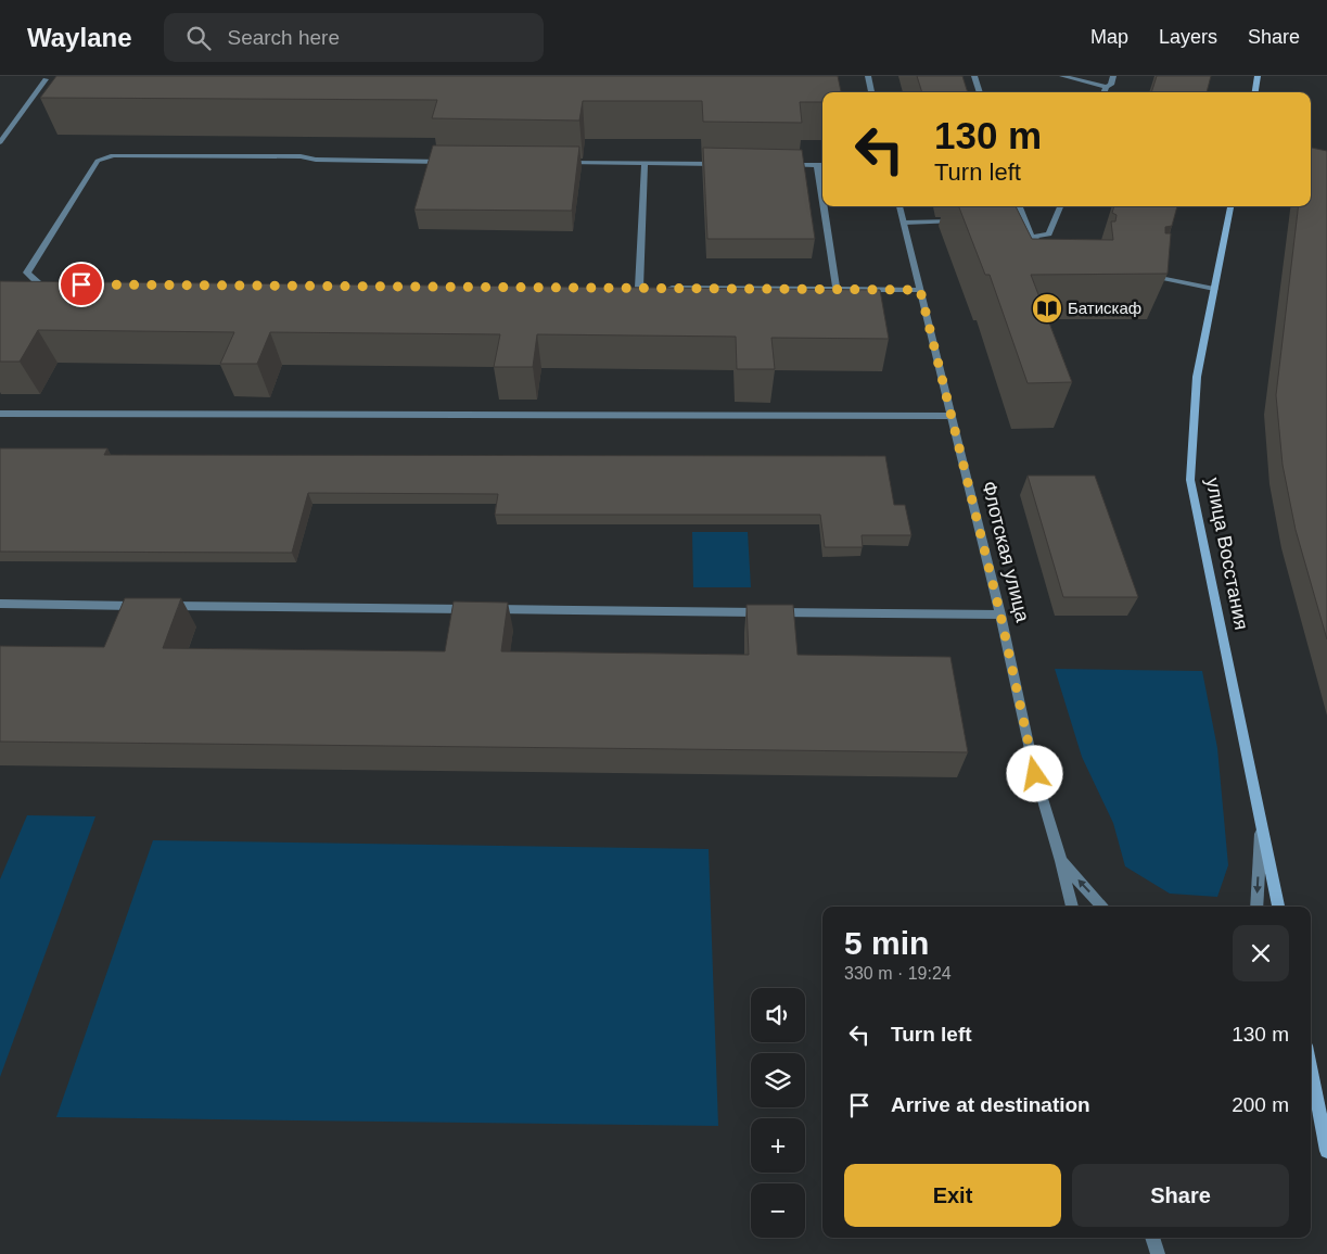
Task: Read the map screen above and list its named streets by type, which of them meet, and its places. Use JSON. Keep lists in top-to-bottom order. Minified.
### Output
{"streets":{"street":["Флотская улица","улица Восстания"]},"places":{"library":["Батискаф"]},"page":{"header":"Waylane","search":"Search here","nav":["Map","Layers","Share"],"turn":["130 m","Turn left"],"heading":["5 min","330 m · 19:24"],"map_buttons":["+","−"],"list":[{"name":"Turn left","value":"130 m"},{"name":"Arrive at destination","value":"200 m"}],"buttons":["Exit","Share"]}}
